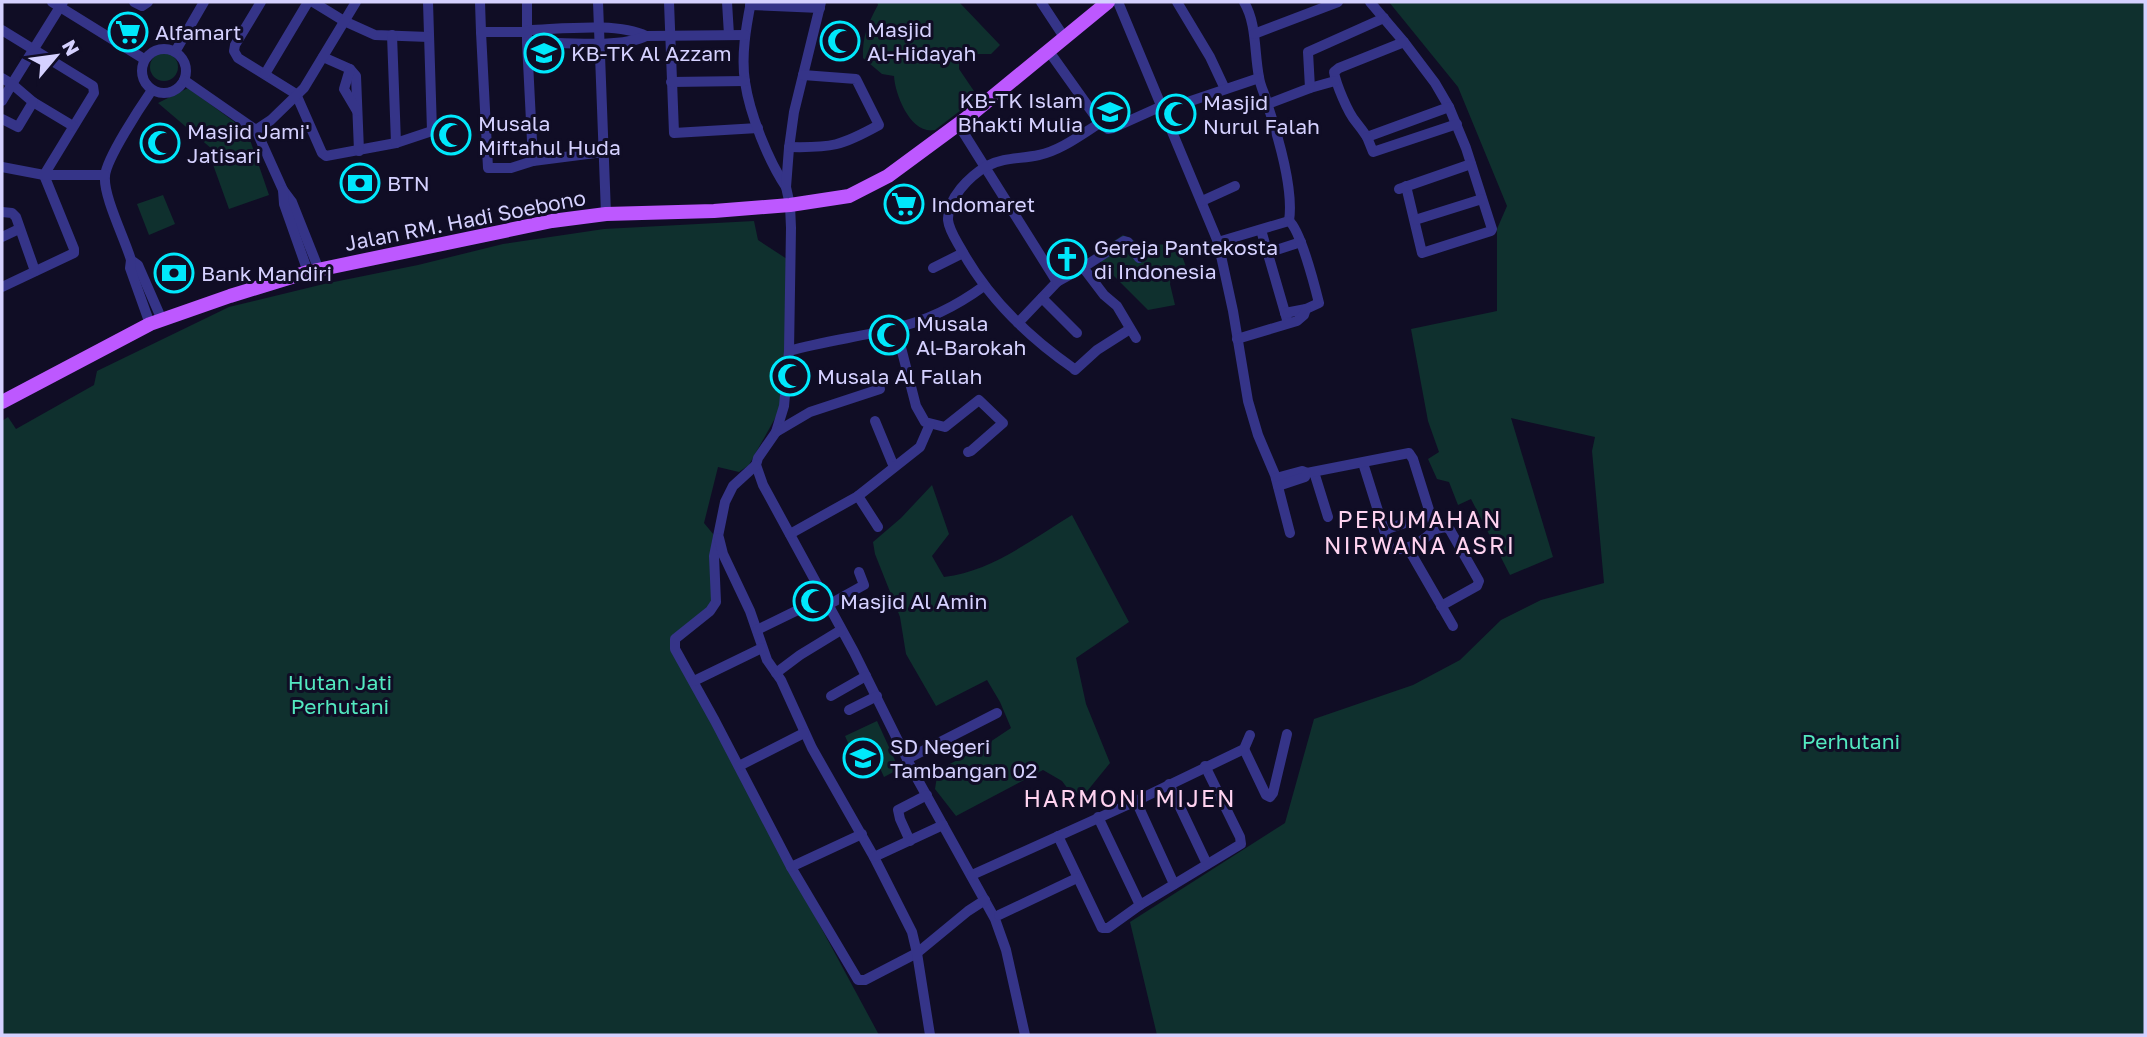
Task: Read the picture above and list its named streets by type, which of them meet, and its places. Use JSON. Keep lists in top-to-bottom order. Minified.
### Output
{"streets":{"main road":["Jalan RM. Hadi Soebono"]},"districts":["PERUMAHAN NIRWANA ASRI","HARMONI MIJEN"],"parks":["Hutan Jati Perhutani","Perhutani"],"places":{"supermarket":["Alfamart","Indomaret"],"mosque":["Masjid Al-Hidayah","Masjid Nurul Falah","Musala Miftahul Huda","Masjid Jami' Jatisari","Musala Al-Barokah","Musala Al Fallah","Masjid Al Amin"],"school or university":["KB-TK Al Azzam","KB-TK Islam Bhakti Mulia","SD Negeri Tambangan 02"],"bank":["BTN","Bank Mandiri"],"church":["Gereja Pantekosta di Indonesia"]},"north":"top right"}
